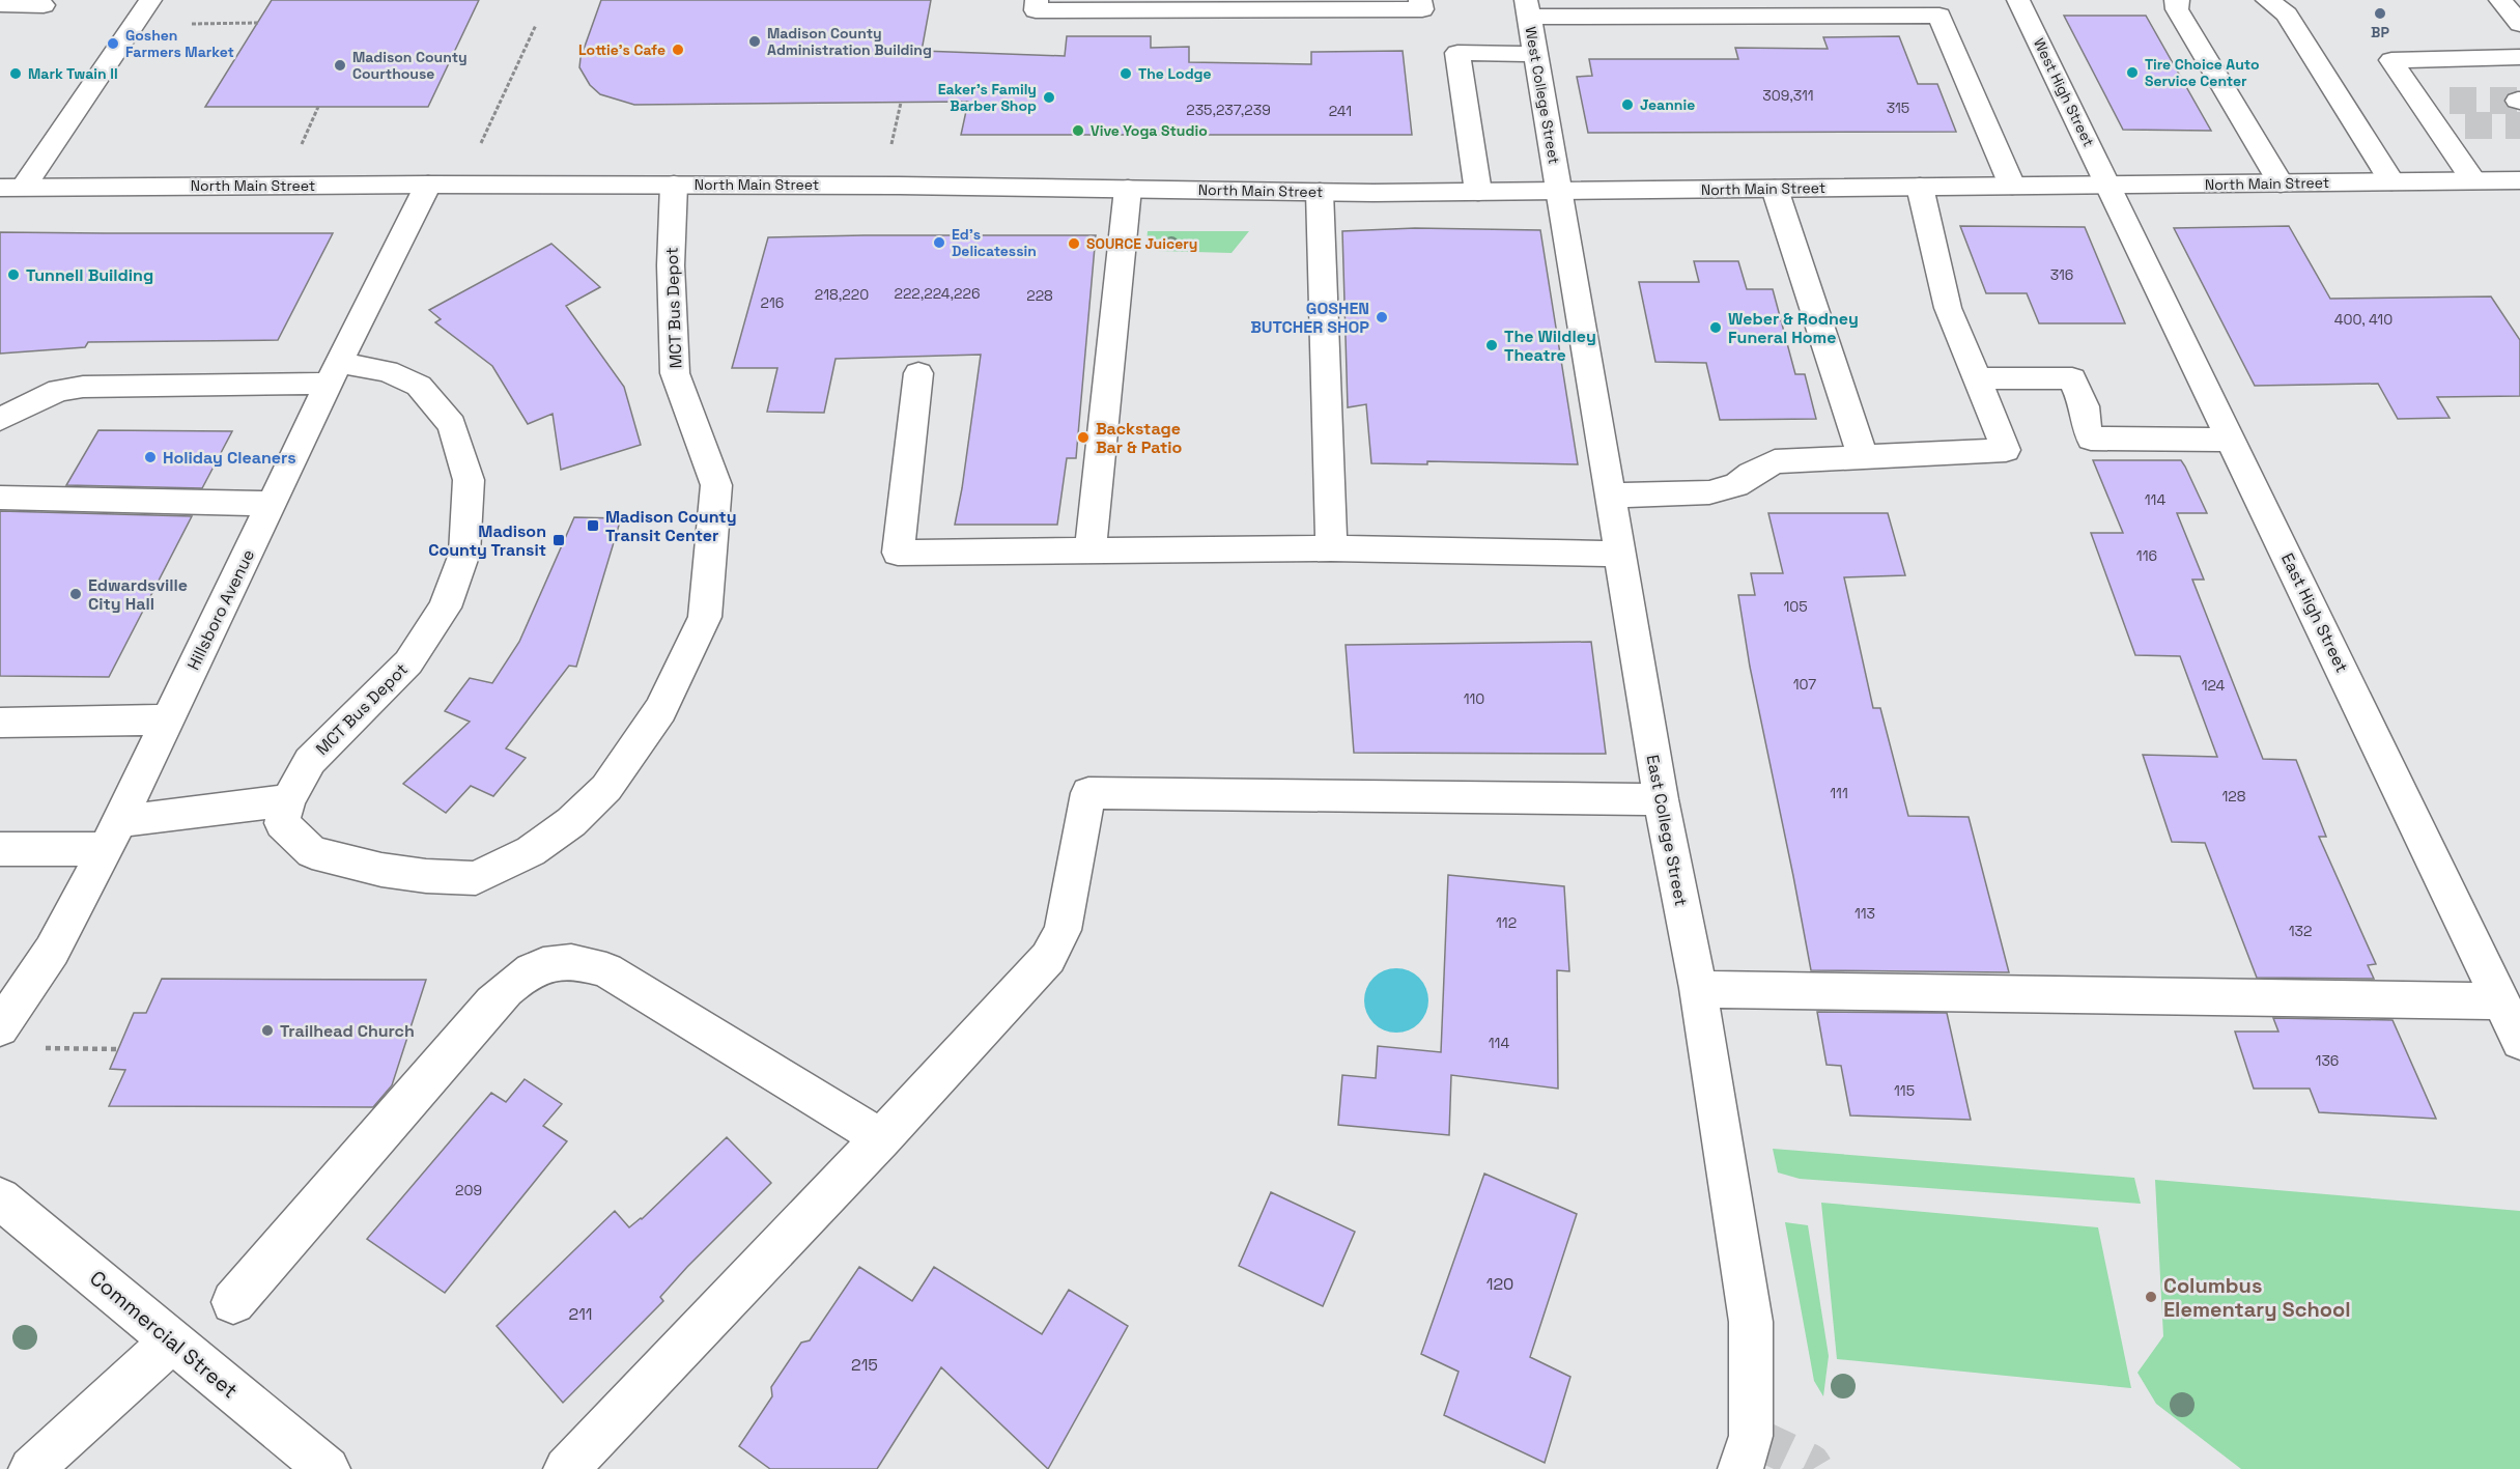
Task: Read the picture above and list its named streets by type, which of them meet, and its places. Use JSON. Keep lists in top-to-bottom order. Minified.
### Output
{"streets":{"street":["West High Street","West College Street","North Main Street","MCT Bus Depot","Hillsboro Avenue","East High Street","East College Street","Commercial Street"]},"crossings":[["West High Street","North Main Street"],["West High Street","East High Street"],["West College Street","North Main Street"],["West College Street","East College Street"],["North Main Street","MCT Bus Depot"],["North Main Street","Hillsboro Avenue"],["North Main Street","East High Street"],["North Main Street","East College Street"],["MCT Bus Depot","Hillsboro Avenue"]],"places":{"other":["BP","Madison County Administration Building","Goshen Farmers Market","Lottie's Cafe","Madison County Courthouse","Tire Choice Auto Service Center","Mark Twain II","The Lodge","Eaker's Family Barber Shop","Jeannie","Vive Yoga Studio","Ed's Delicatessin","SOURCE Juicery","Tunnell Building","GOSHEN BUTCHER SHOP","Weber & Rodney Funeral Home","The Wildley Theatre","Backstage Bar & Patio","Holiday Cleaners","Edwardsville City Hall","Trailhead Church","Columbus Elementary School"],"transit":["Madison County Transit Center","Madison County Transit"]},"house_numbers":["309,311","315","235,237,239","241","316","222,224,226","218,220","228","216","400, 410","114","116","105","107","124","110","111","128","113","112","132","114","136","115","209","120","211","215"]}
